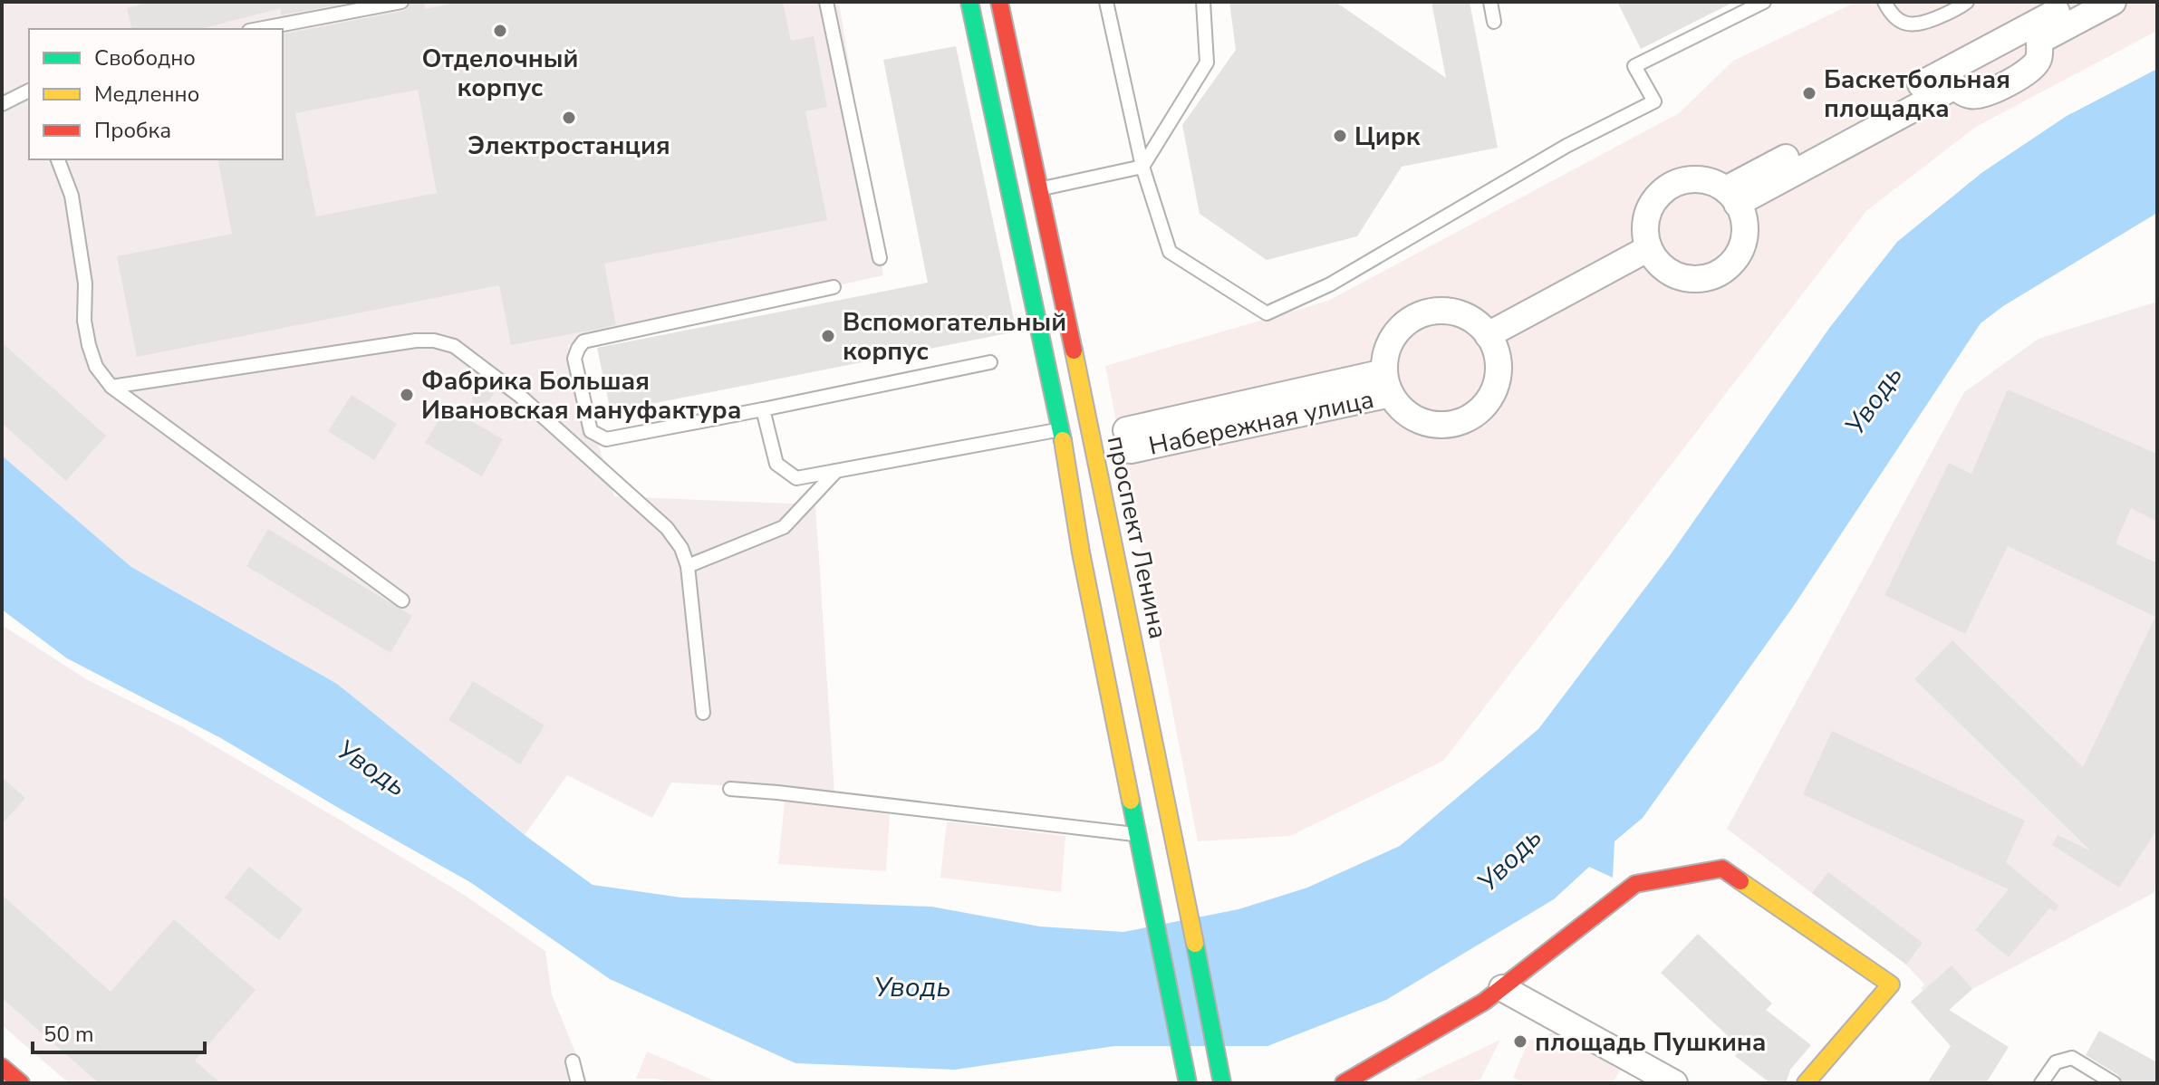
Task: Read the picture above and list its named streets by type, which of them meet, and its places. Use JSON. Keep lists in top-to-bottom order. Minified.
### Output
{"streets":{"main road":["проспект Ленина"],"street":["Набережная улица"]},"water":["Уводь"],"places":["Отделочный корпус","Баскетбольная площадка","Электростанция","Цирк","Вспомогательный корпус","Фабрика Большая Ивановская мануфактура","площадь Пушкина"],"legend":["Свободно","Медленно","Пробка"],"scale_bar":"50 m"}
